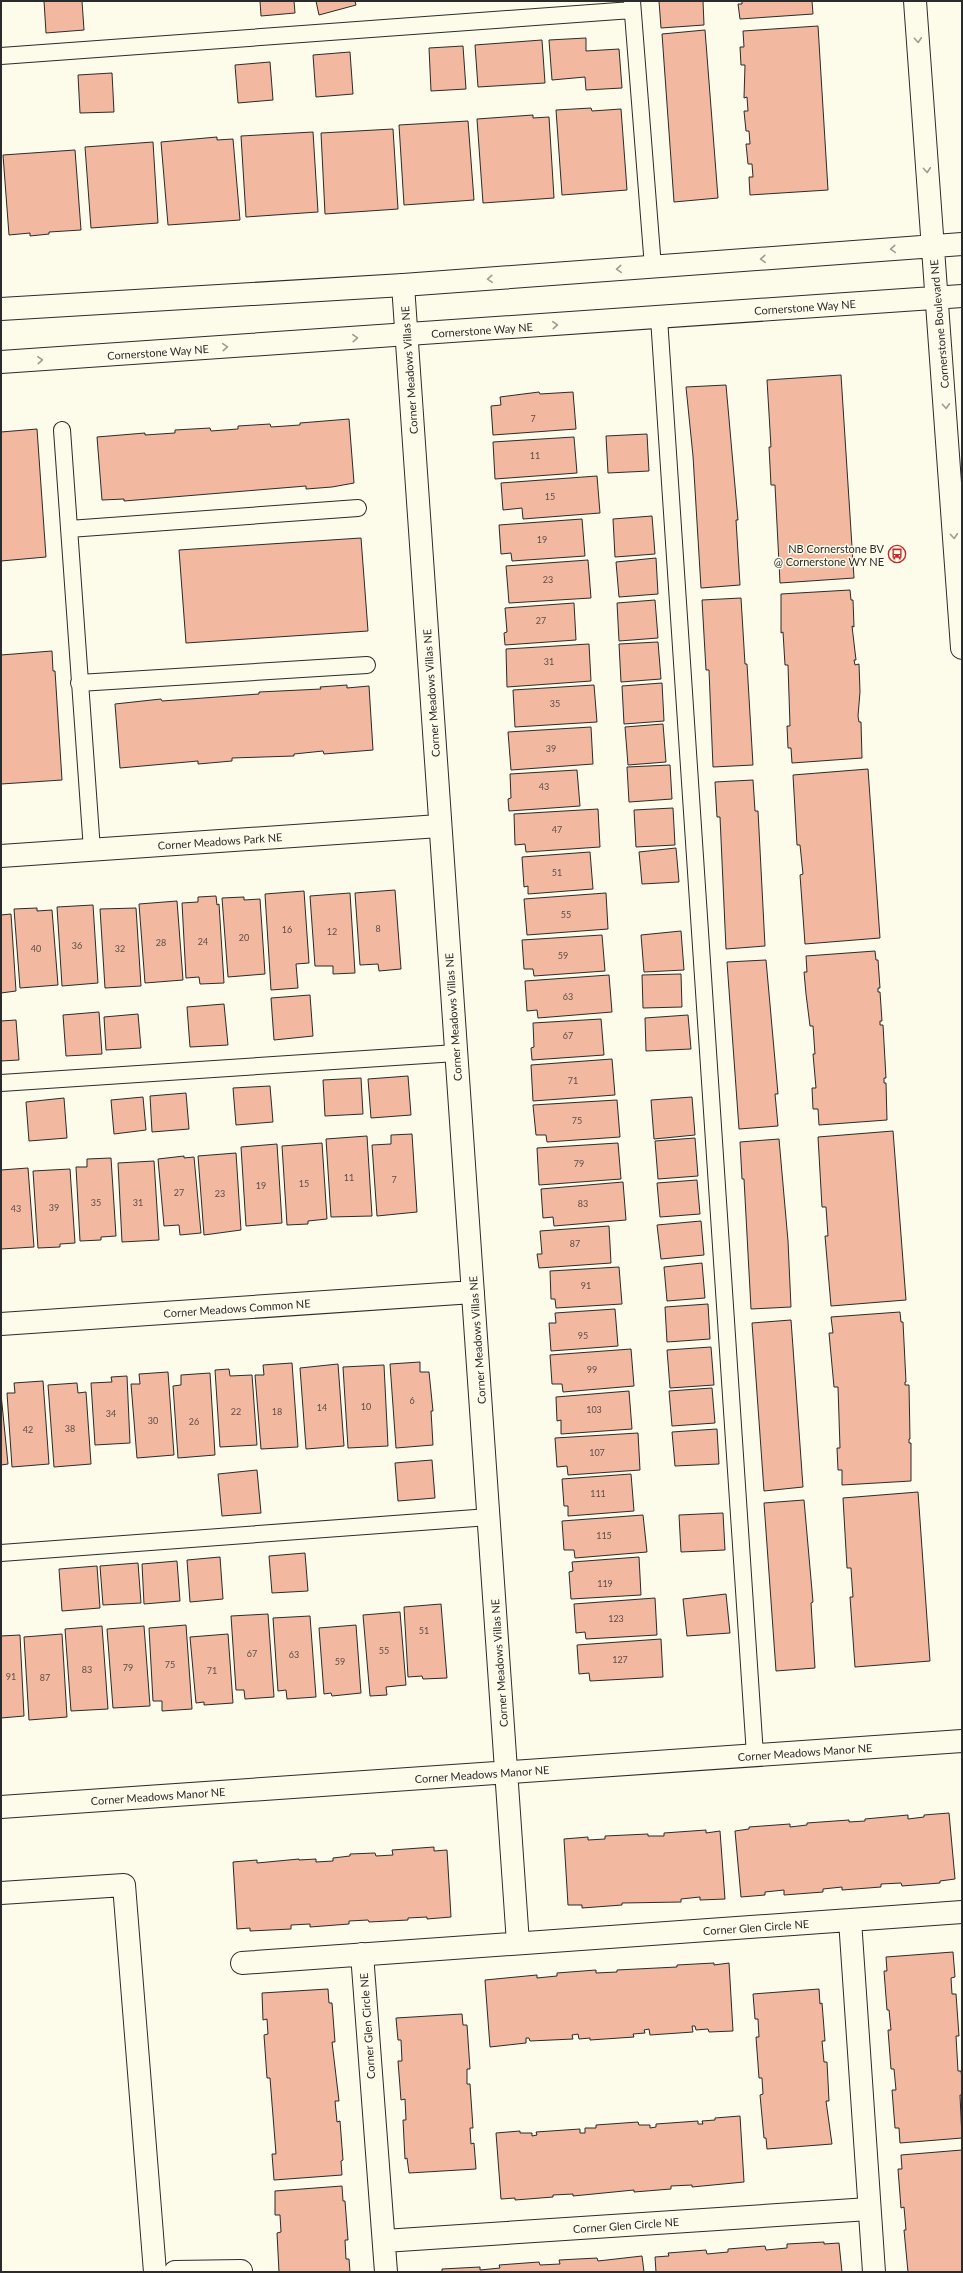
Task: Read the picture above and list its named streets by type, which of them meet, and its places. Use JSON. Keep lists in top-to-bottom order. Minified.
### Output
{"streets":{"street":["Cornerstone Way NE","Cornerstone Boulevard NE","Corner Meadows Villas NE","Corner Meadows Park NE","Corner Meadows Common NE","Corner Meadows Manor NE","Corner Glen Circle NE"]},"crossings":[["Cornerstone Way NE","Cornerstone Boulevard NE"],["Cornerstone Way NE","Corner Meadows Villas NE"],["Corner Meadows Villas NE","Corner Meadows Park NE"],["Corner Meadows Villas NE","Corner Meadows Common NE"],["Corner Meadows Villas NE","Corner Meadows Manor NE"]],"one_way":["Cornerstone Boulevard NE"],"places":{"bus stop":["NB Cornerstone BV @ Cornerstone WY NE"]},"house_numbers":["7","11","15","19","23","27","31","35","39","43","47","51","55","8","16","12","20","24","28","36","40","32","59","63","67","71","75","79","11","7","15","19","27","23","35","31","83","39","43","87","91","95","99","6","10","14","103","22","18","34","30","26","38","42","107","111","115","119","123","51","55","67","63","127","59","75","79","83","71","91","87"]}
